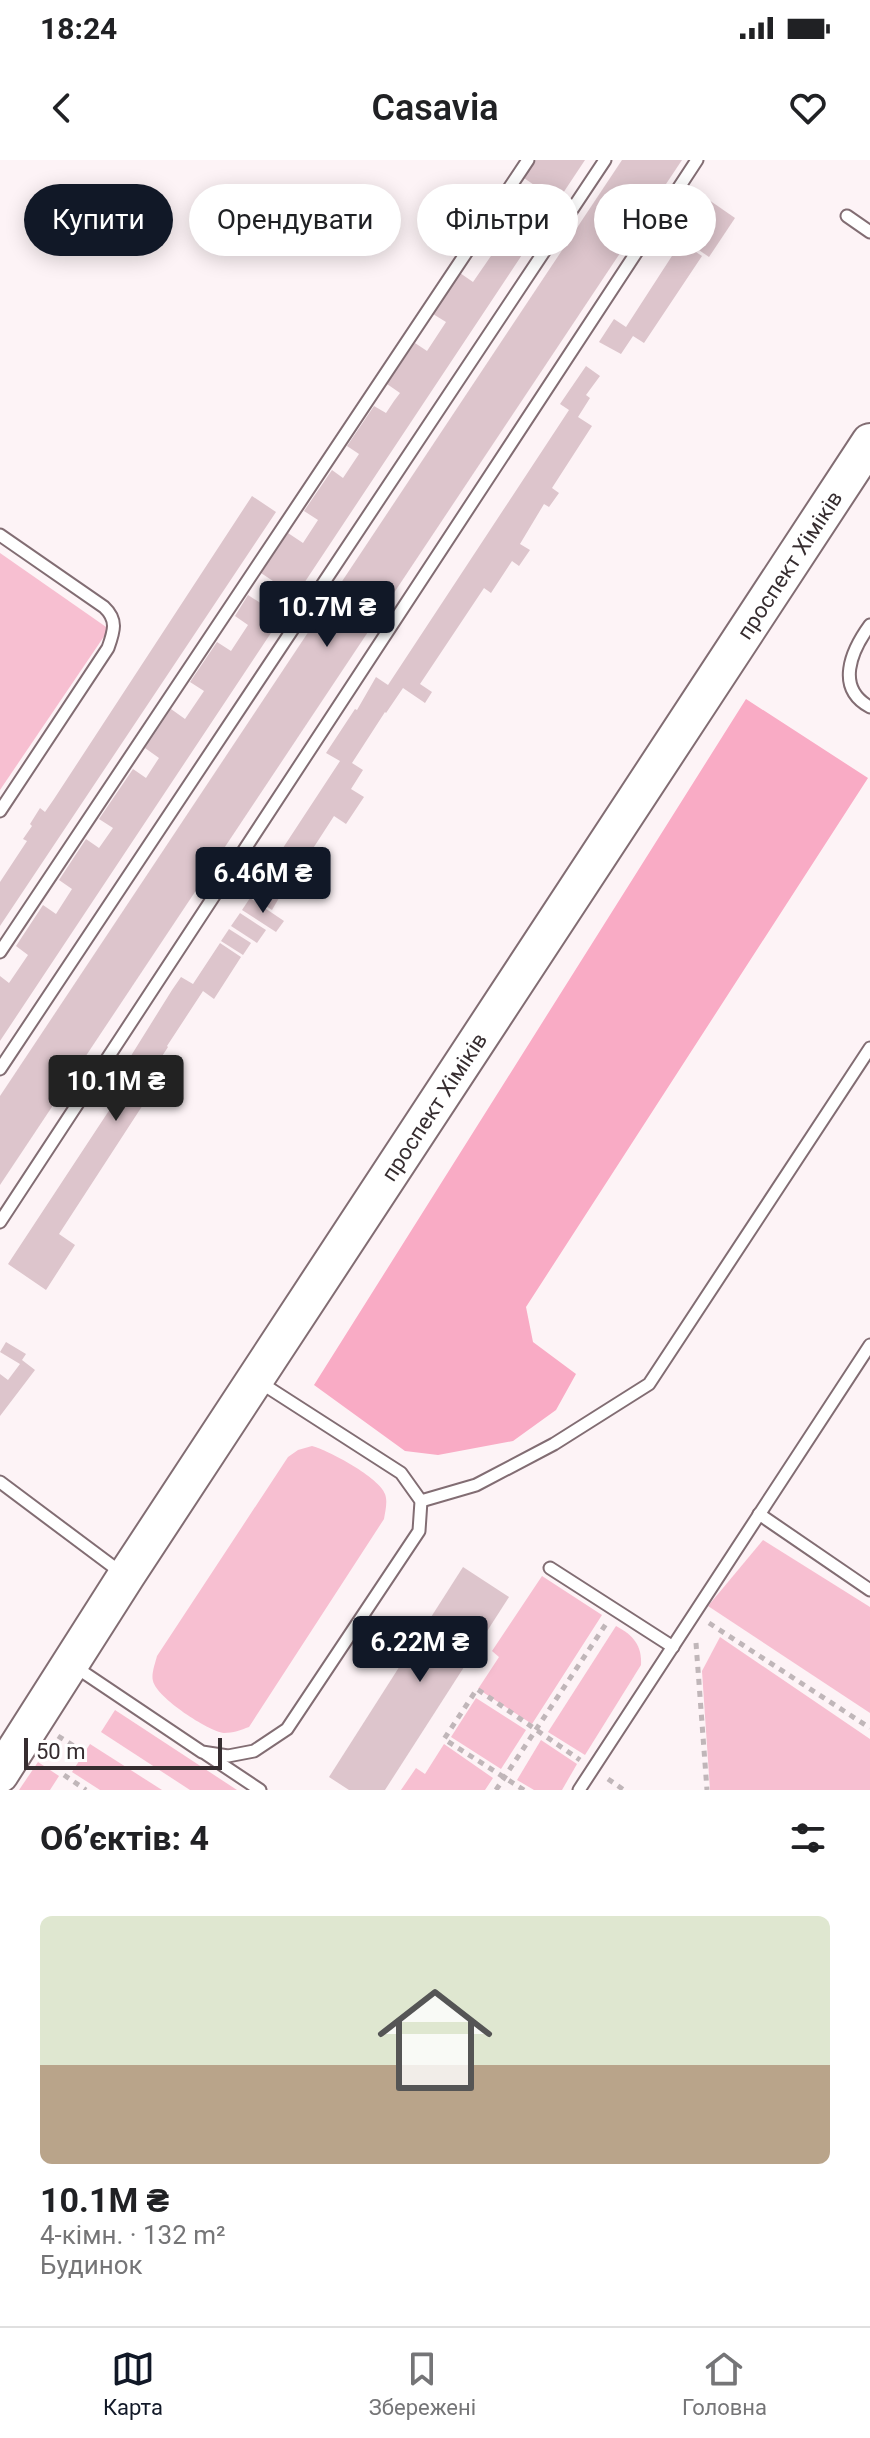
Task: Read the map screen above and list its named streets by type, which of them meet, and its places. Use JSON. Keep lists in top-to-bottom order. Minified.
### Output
{"streets":{"main road":["проспект Хіміків"]},"scale_bar":"50 m","page":{"status":"18:24","header":"Casavia","chip":["Купити","Орендувати","Фільтри","Нове"],"price":["10.7M ₴","6.46M ₴","10.1M ₴","6.22M ₴"],"scale":"50 m","heading":"Об’єктів: 4","list":[{"name":"10.1M ₴","note":"4-кімн. · 132 m² · Будинок"}],"tabs":["Карта","Збережені","Головна"]}}
